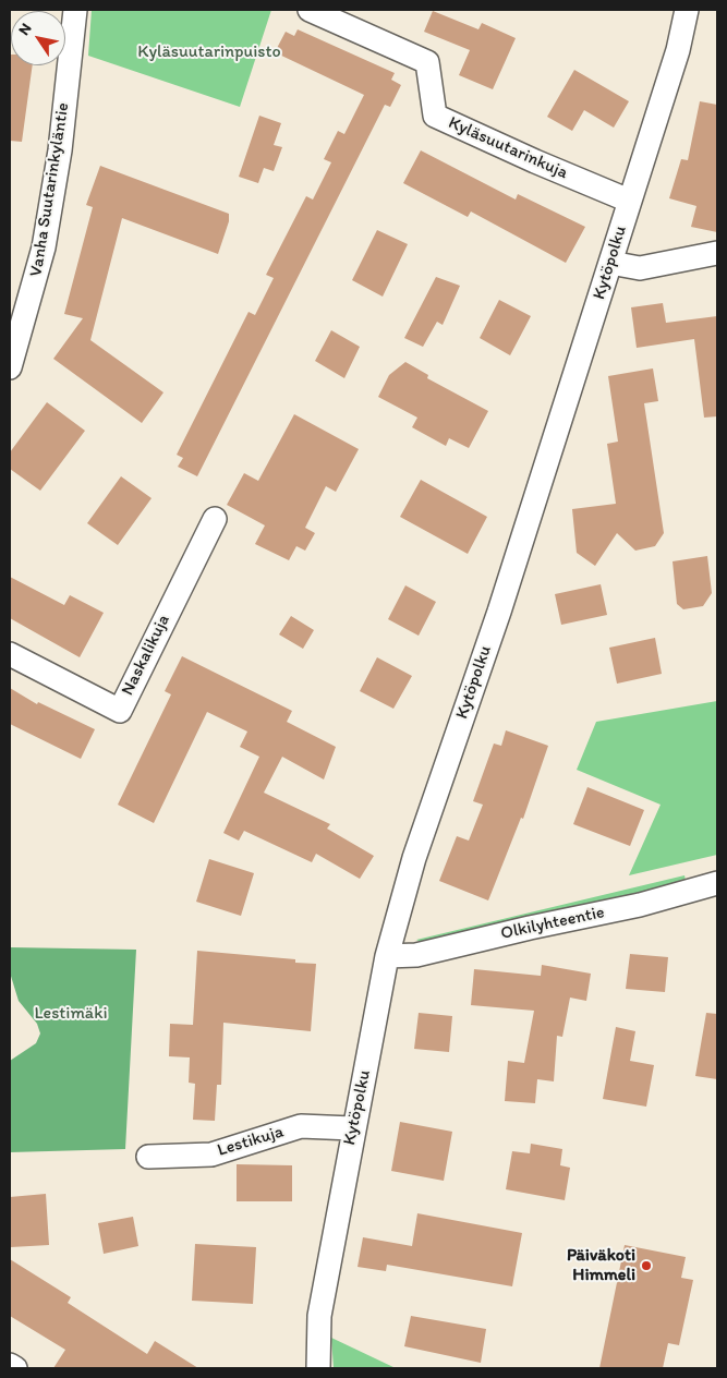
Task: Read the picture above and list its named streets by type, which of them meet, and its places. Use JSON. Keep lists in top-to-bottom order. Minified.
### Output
{"streets":{"street":["Kyläsuutarinkuja","Vanha Suutarinkyläntie","Kytöpolku","Naskalikuja","Olkilyhteentie","Lestikuja"]},"crossings":[["Kyläsuutarinkuja","Kytöpolku"],["Kytöpolku","Olkilyhteentie"],["Kytöpolku","Lestikuja"]],"parks":["Kyläsuutarinpuisto","Lestimäki"],"places":["Päiväkoti Himmeli"],"north":"top left"}
